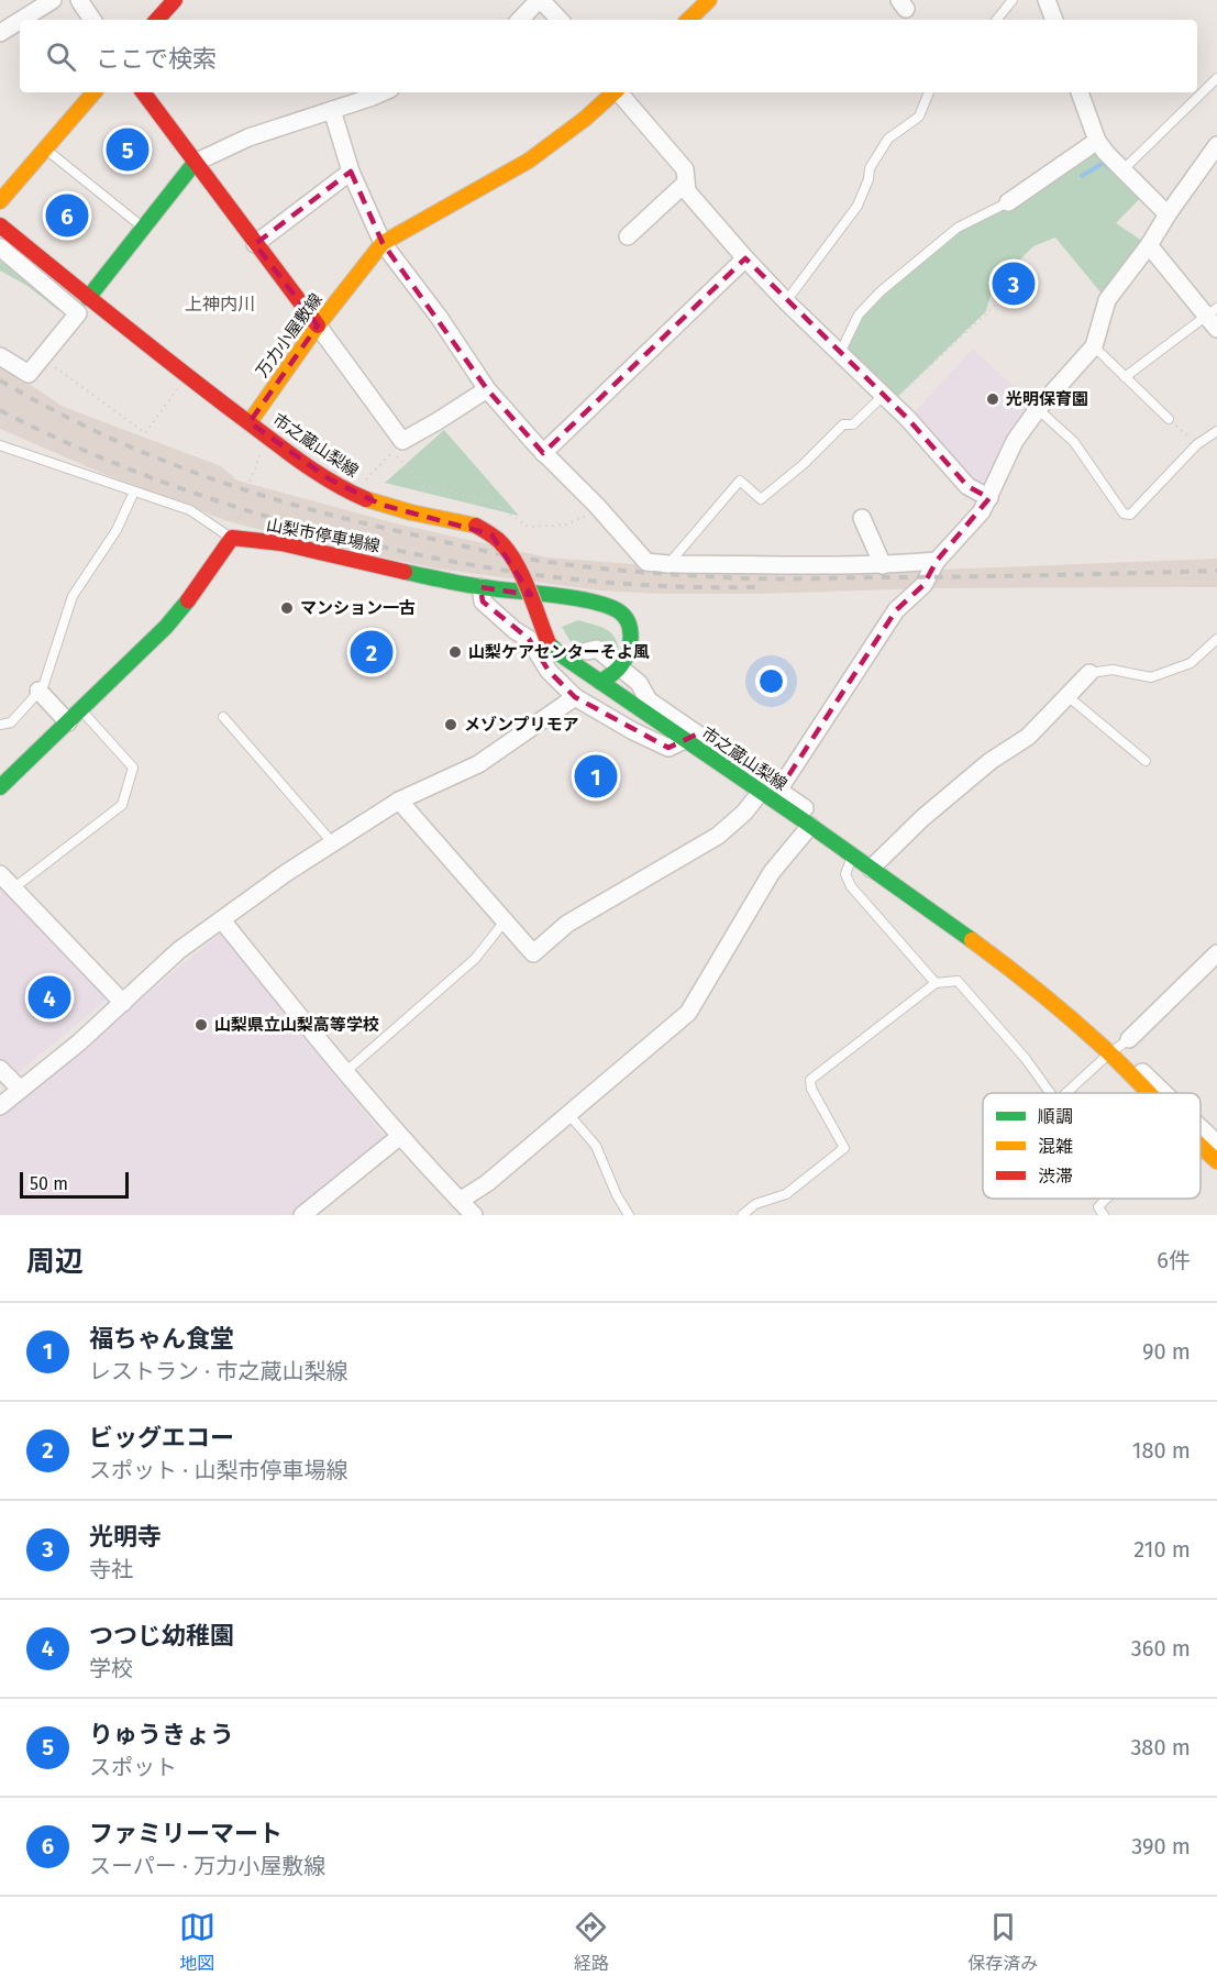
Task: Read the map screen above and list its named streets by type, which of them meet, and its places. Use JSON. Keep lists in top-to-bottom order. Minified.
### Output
{"streets":{"main road":["万力小屋敷線","市之蔵山梨線","山梨市停車場線"]},"crossings":[["万力小屋敷線","市之蔵山梨線"]],"districts":["上神内川"],"places":["光明保育園","マンション一古","山梨ケアセンターそよ風","メゾンプリモア","山梨県立山梨高等学校"],"legend":["順調","混雑","渋滞"],"scale_bar":"50 m","page":{"search":"ここで検索","pins":["5","6","3","2","1","4"],"scale":"50 m","heading":["周辺","6件"],"list":[{"mark":"1","name":"福ちゃん食堂","note":"レストラン · 市之蔵山梨線","value":"90 m"},{"mark":"2","name":"ビッグエコー","note":"スポット · 山梨市停車場線","value":"180 m"},{"mark":"3","name":"光明寺","note":"寺社","value":"210 m"},{"mark":"4","name":"つつじ幼稚園","note":"学校","value":"360 m"},{"mark":"5","name":"りゅうきょう","note":"スポット","value":"380 m"},{"mark":"6","name":"ファミリーマート","note":"スーパー · 万力小屋敷線","value":"390 m"}],"nav":["地図","経路","保存済み"]}}
